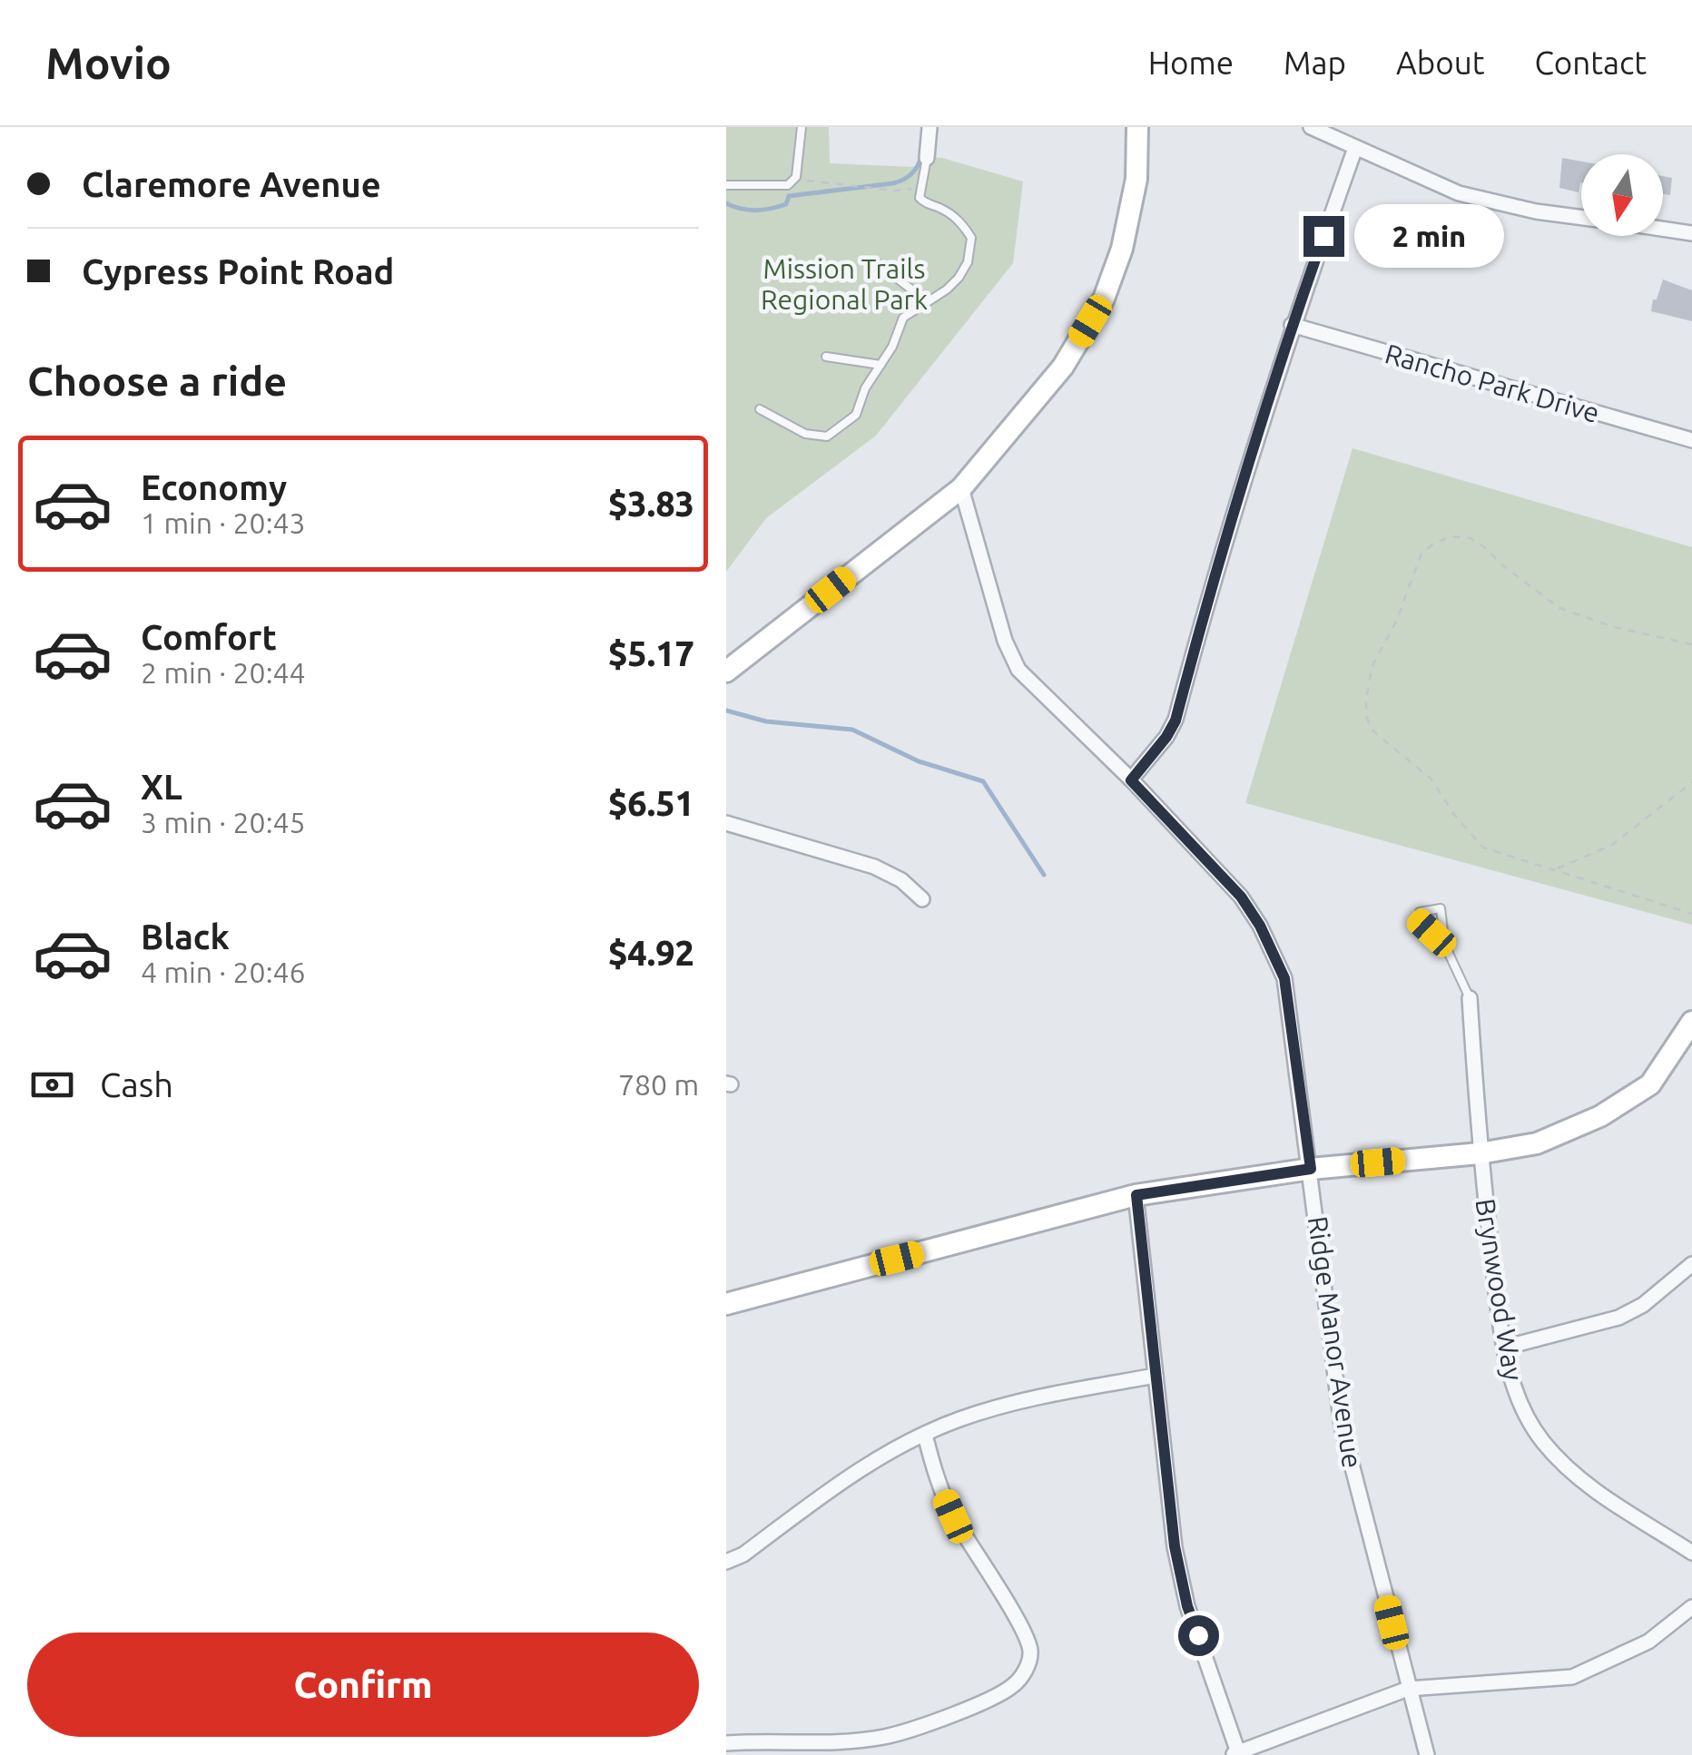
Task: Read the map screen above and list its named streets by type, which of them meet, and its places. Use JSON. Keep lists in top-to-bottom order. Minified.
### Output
{"streets":{"street":["Rancho Park Drive","Brynwood Way","Ridge Manor Avenue"]},"parks":["Mission Trails Regional Park"],"north":"bottom","page":{"header":"Movio","nav":["Home","Map","About","Contact"],"banner":["Claremore Avenue","Cypress Point Road"],"bubble":"2 min","heading":"Choose a ride","list":[{"name":"Economy","note":"1 min · 20:43","value":"$3.83"},{"name":"Comfort","note":"2 min · 20:44","value":"$5.17"},{"name":"XL","note":"3 min · 20:45","value":"$6.51"},{"name":"Black","note":"4 min · 20:46","value":"$4.92"}],"pay":["Cash","780 m"],"buttons":"Confirm"}}
